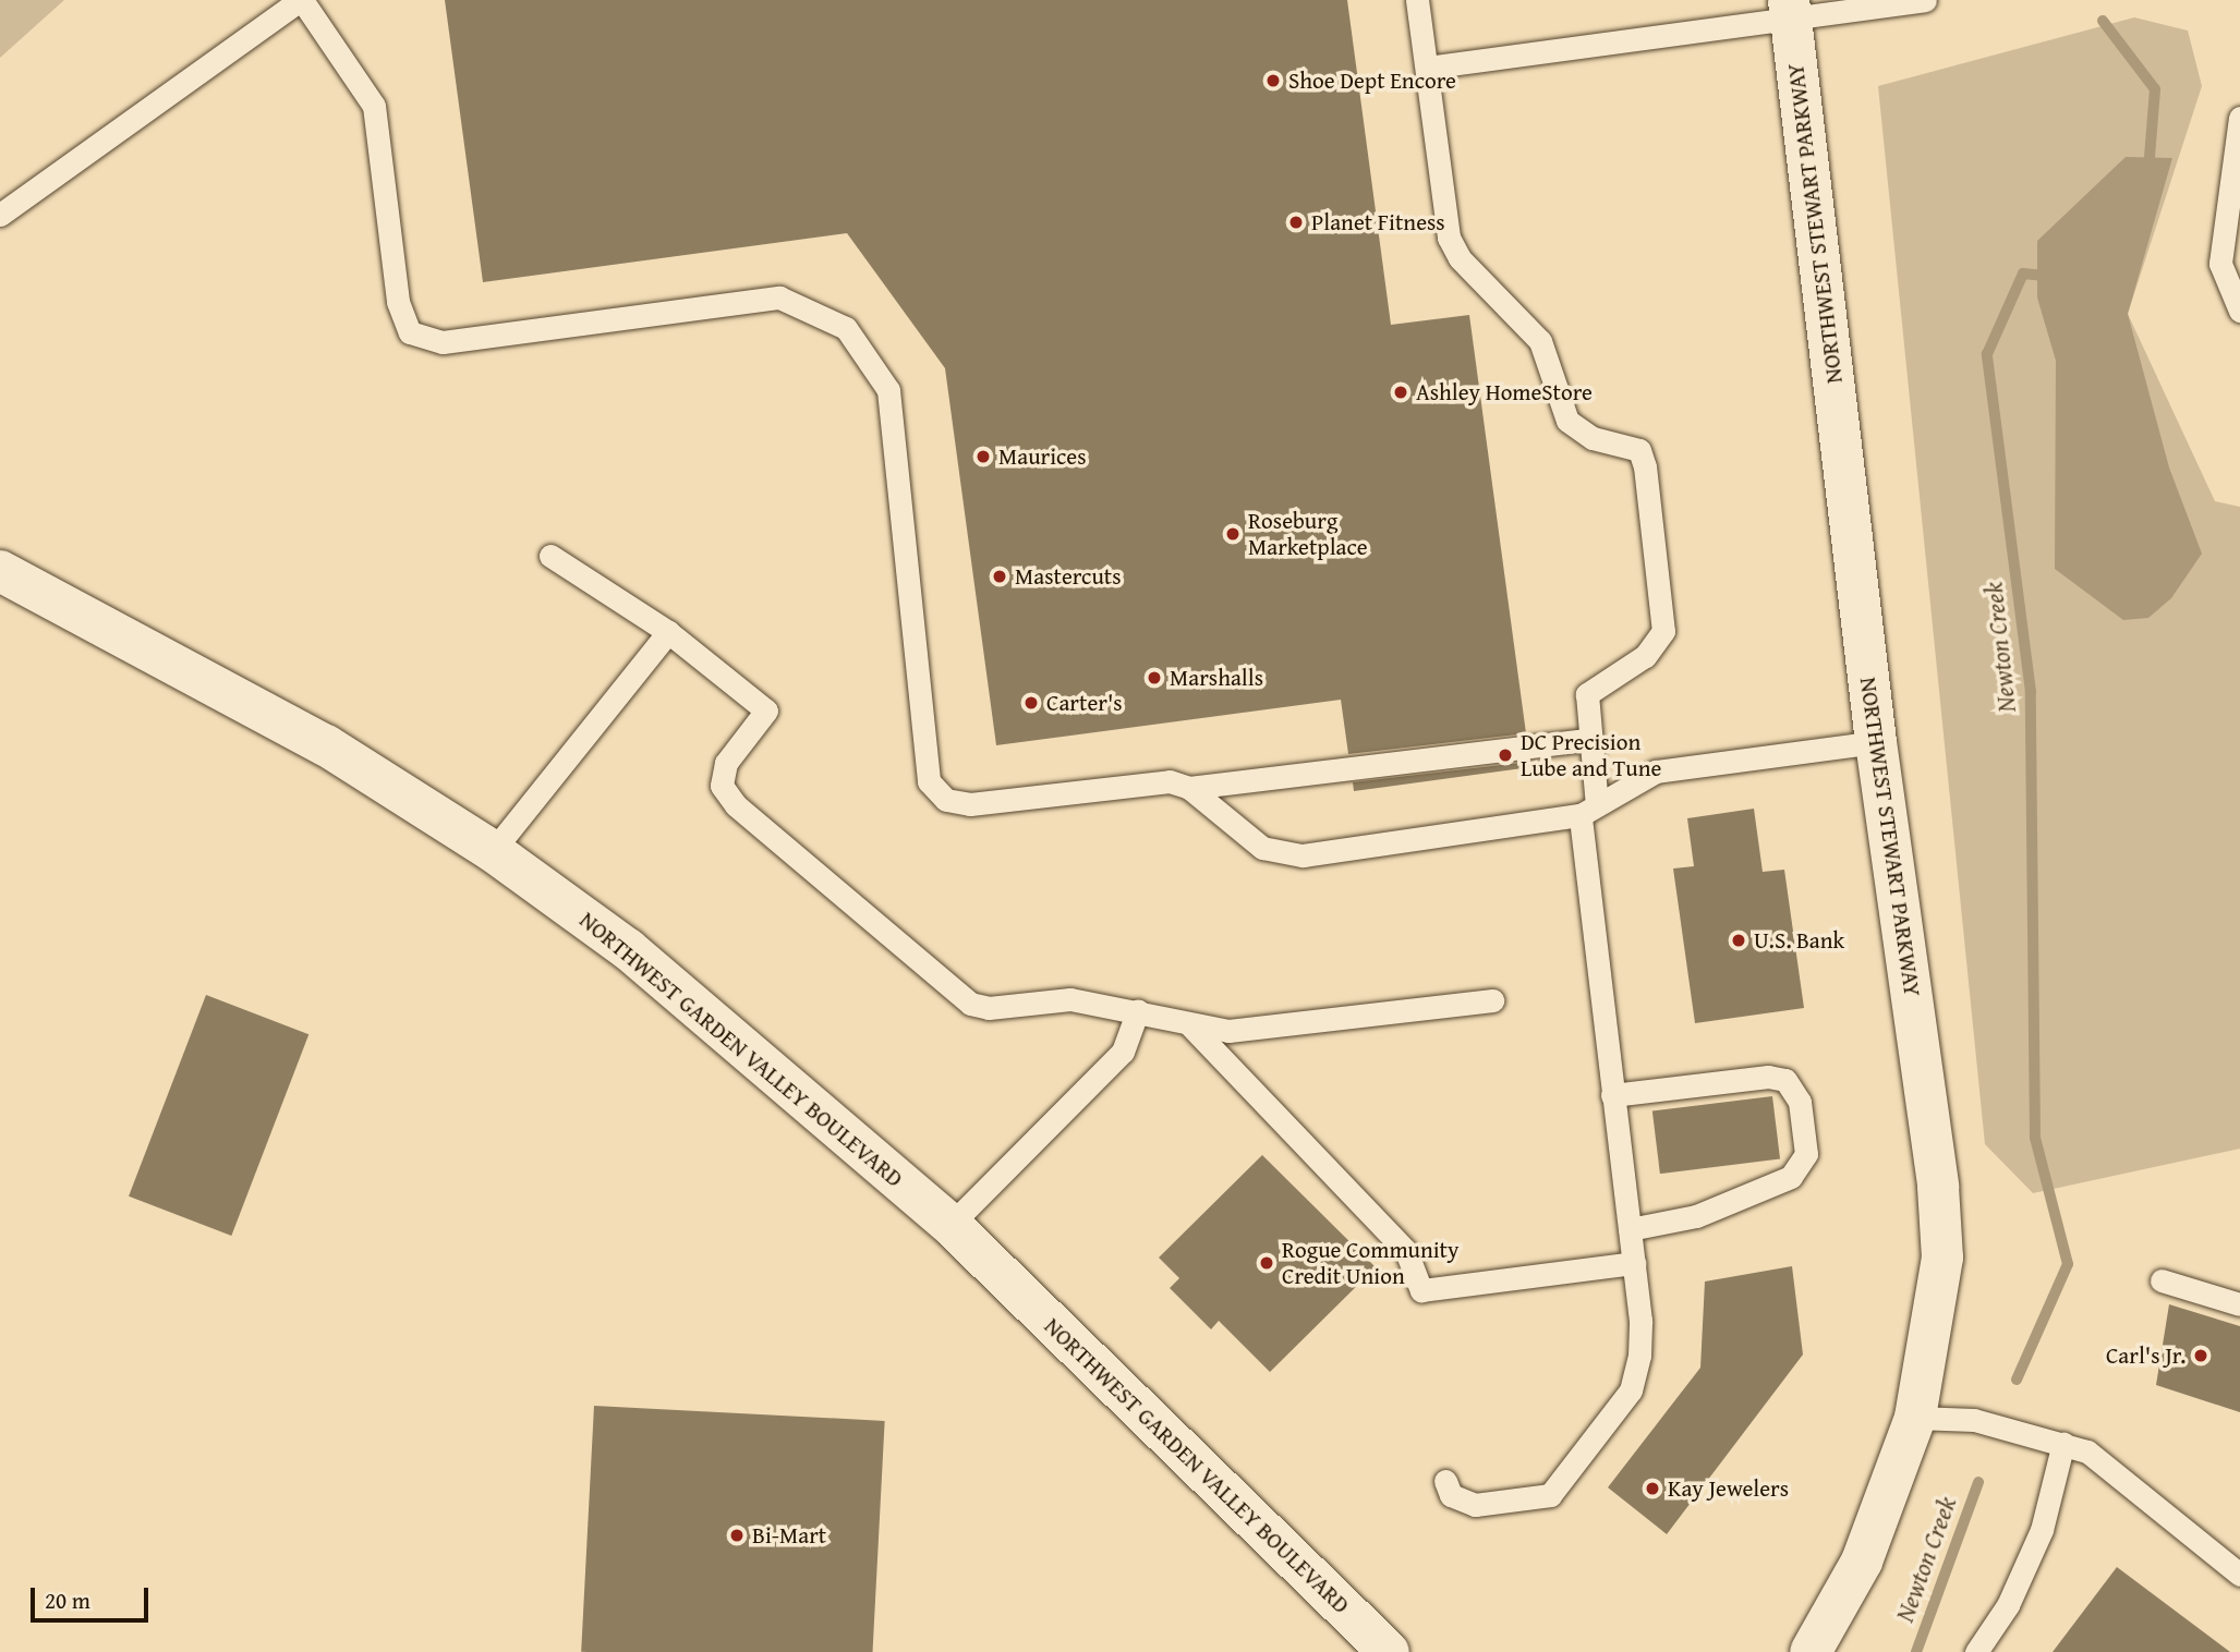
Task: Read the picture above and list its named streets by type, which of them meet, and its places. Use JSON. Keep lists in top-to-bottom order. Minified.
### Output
{"streets":{"main road":["NORTHWEST STEWART PARKWAY","NORTHWEST GARDEN VALLEY BOULEVARD"]},"water":["Newton Creek"],"places":["Shoe Dept Encore","Planet Fitness","Ashley HomeStore","Maurices","Roseburg Marketplace","Mastercuts","Marshalls","Carter's","DC Precision Lube and Tune","U.S. Bank","Rogue Community Credit Union","Carl's Jr.","Kay Jewelers","Bi-Mart"],"scale_bar":"20 m"}
